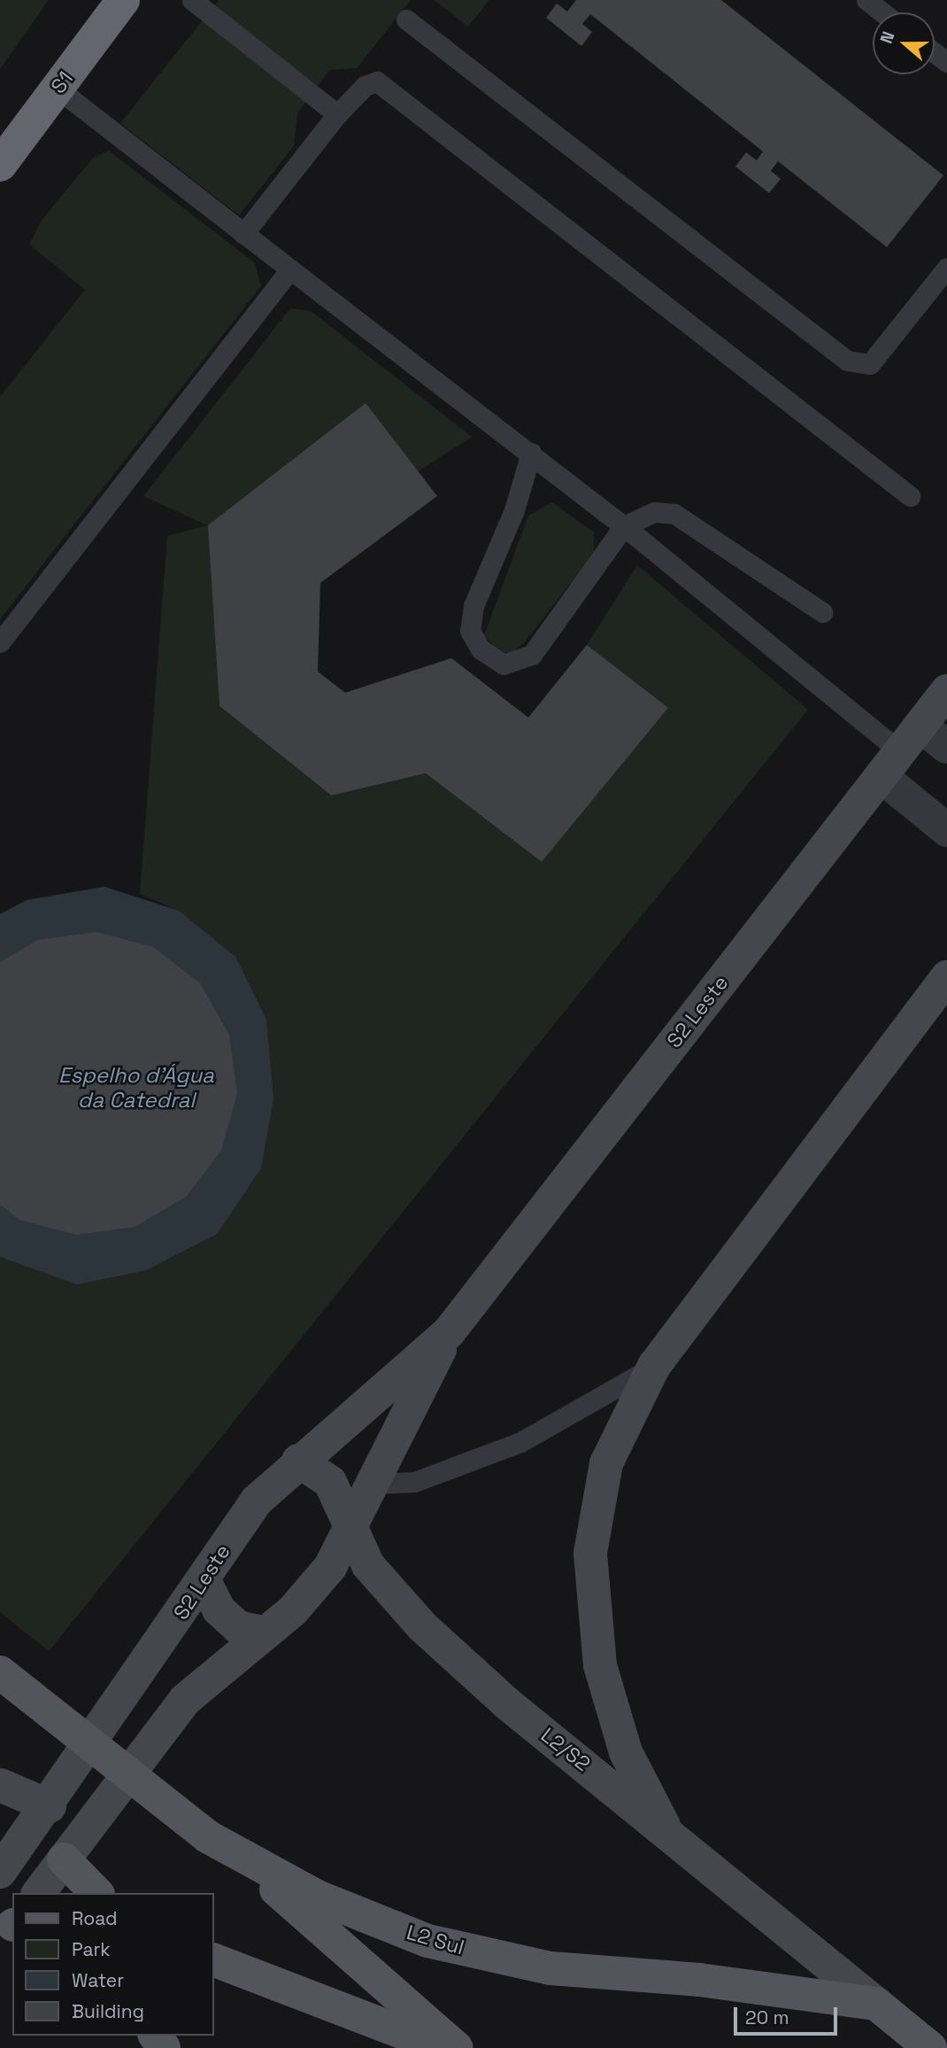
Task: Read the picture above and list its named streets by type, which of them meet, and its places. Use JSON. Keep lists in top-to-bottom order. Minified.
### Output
{"streets":{"highway":["S1"],"main road":["S2 Leste","L2/S2","L2 Sul"]},"crossings":[["S2 Leste","L2/S2"],["L2/S2","L2 Sul"]],"water":["Espelho d'Água da Catedral"],"legend":["Road","Park","Water","Building"],"scale_bar":"20 m","north":"left"}
